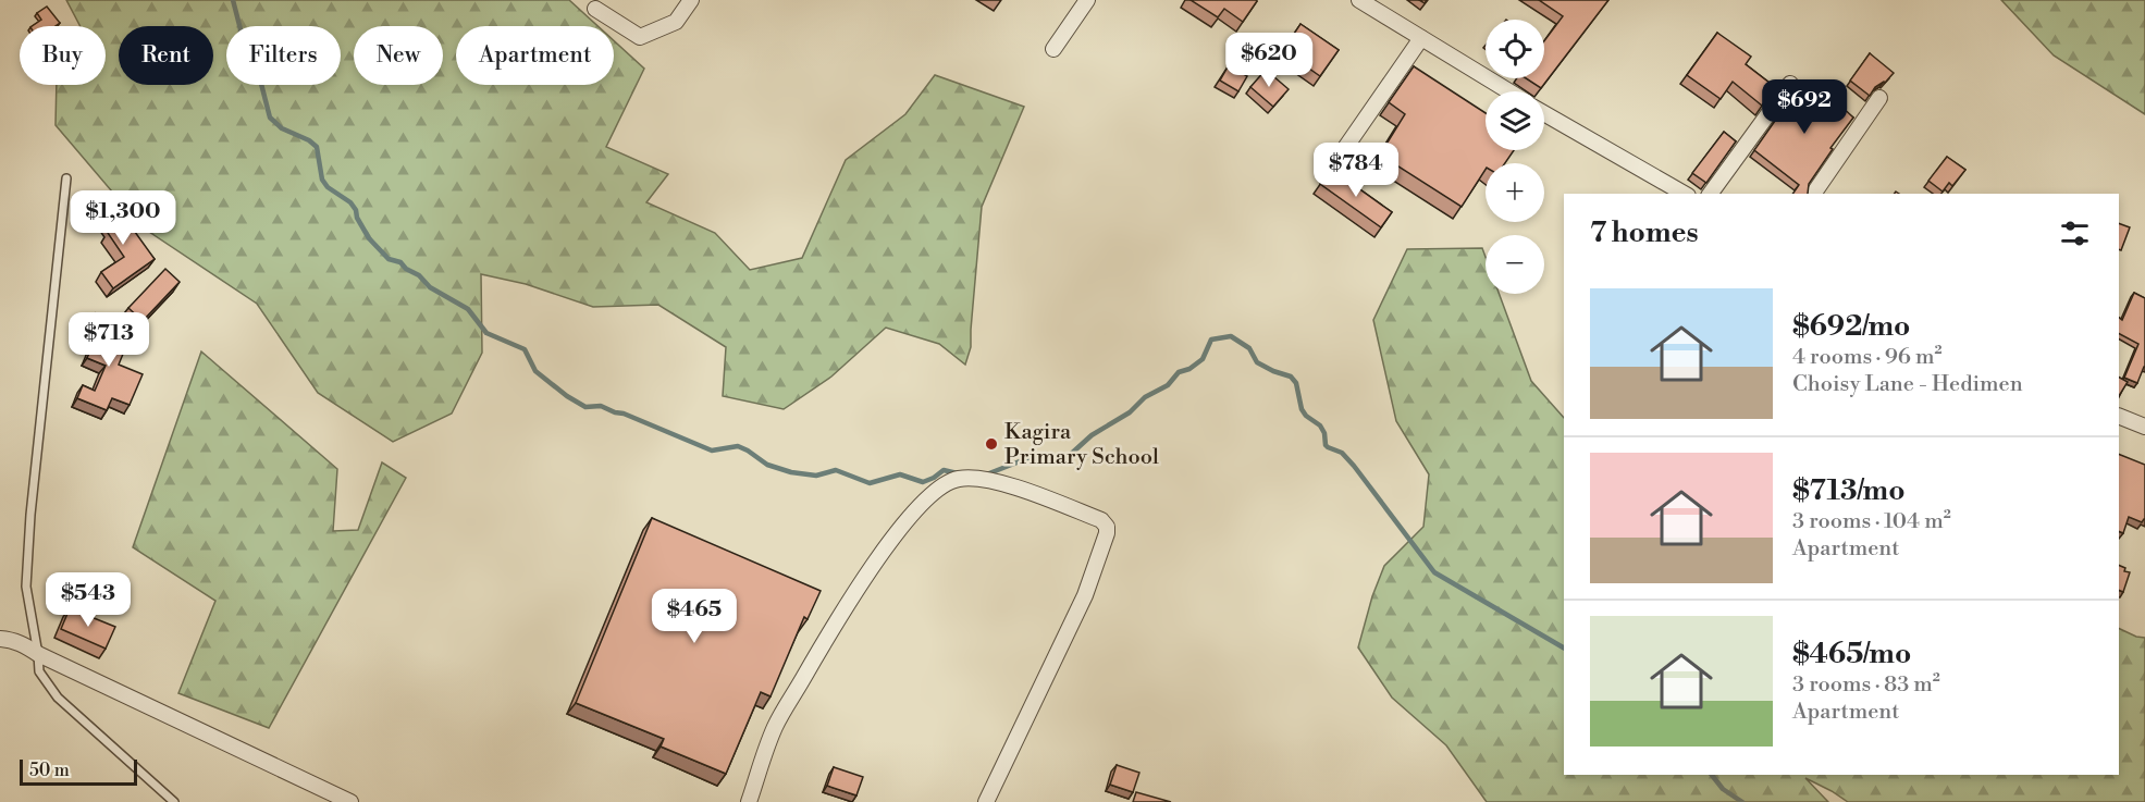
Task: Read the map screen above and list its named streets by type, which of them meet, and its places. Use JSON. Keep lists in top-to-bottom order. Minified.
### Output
{"places":["Kagira Primary School"],"scale_bar":"50 m","page":{"map_buttons":["+","−"],"chip":["Buy","Rent","Filters","New","Apartment"],"price":["$620","$692","$784","$1,300","$713","$543","$465"],"heading":"7 homes","list":[{"name":"$692/mo","note":"4 rooms · 96 m² · Choisy Lane - Hedimen"},{"name":"$713/mo","note":"3 rooms · 104 m² · Apartment"},{"name":"$465/mo","note":"3 rooms · 83 m² · Apartment"}],"scale":"50 m"}}
